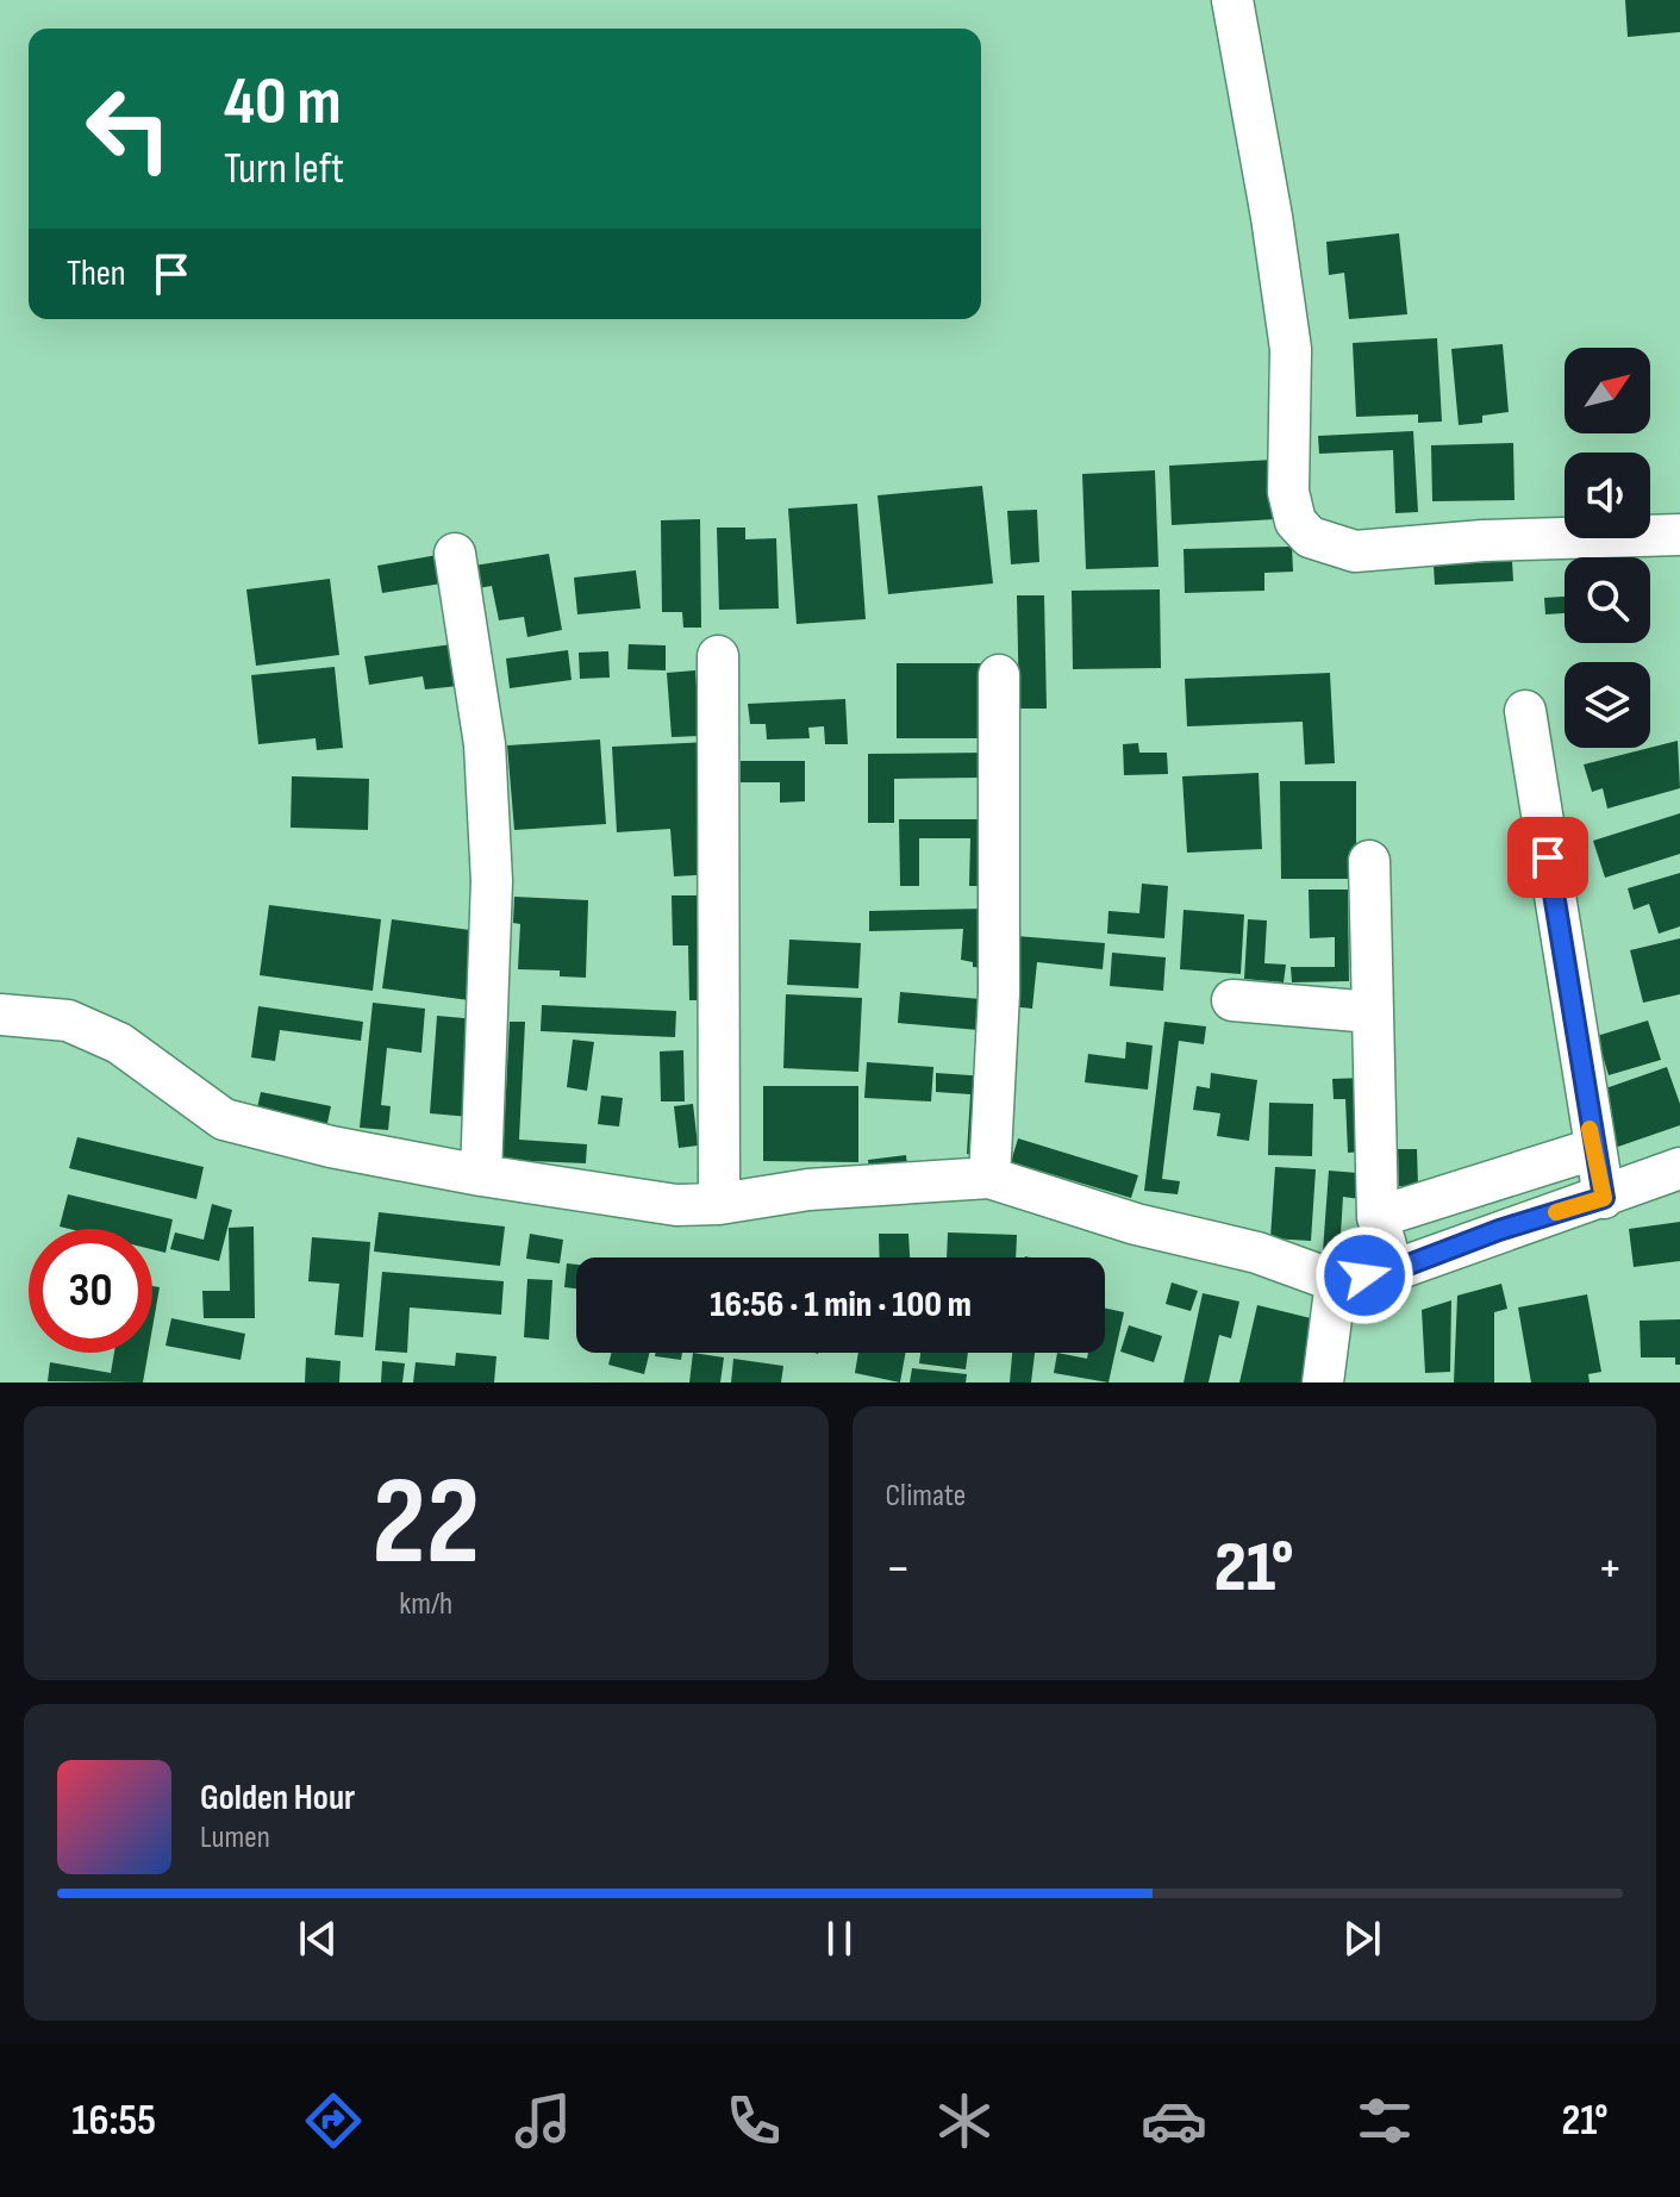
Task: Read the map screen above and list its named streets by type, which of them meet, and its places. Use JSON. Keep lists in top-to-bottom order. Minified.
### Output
{"north":"top right","page":{"turn":["40 m","Turn left"],"then":"Then","limit":"30","trip":"16:56 · 1 min · 100 m","tile":[["22","km/h"],"Climate"],"heat":["−","21°","+"],"song":["Golden Hour","Lumen"],"tabs":["16:55","21°"]}}
